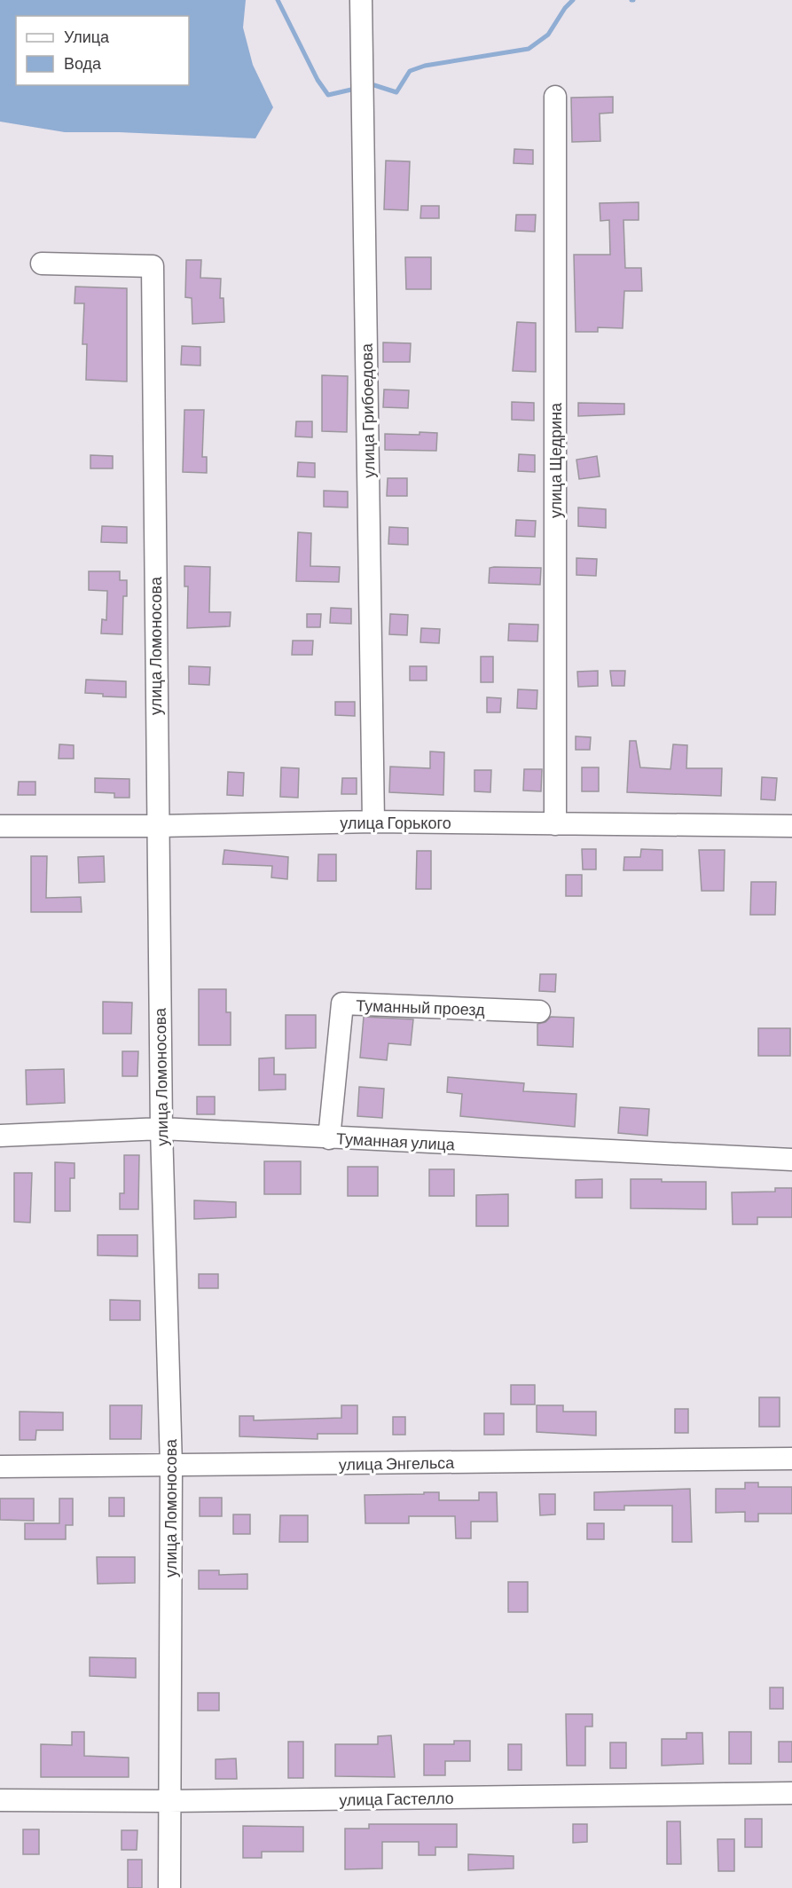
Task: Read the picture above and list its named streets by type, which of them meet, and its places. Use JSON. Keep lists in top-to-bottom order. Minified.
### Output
{"streets":{"street":["улица Грибоедова","улица Щедрина","улица Ломоносова","улица Горького","Туманный проезд","Туманная улица","улица Энгельса","улица Гастелло"]},"crossings":[["улица Грибоедова","улица Горького"],["улица Щедрина","улица Горького"],["улица Ломоносова","улица Горького"],["улица Ломоносова","Туманная улица"],["улица Ломоносова","улица Энгельса"],["улица Ломоносова","улица Гастелло"],["Туманный проезд","Туманная улица"]],"legend":["Улица","Вода"]}
